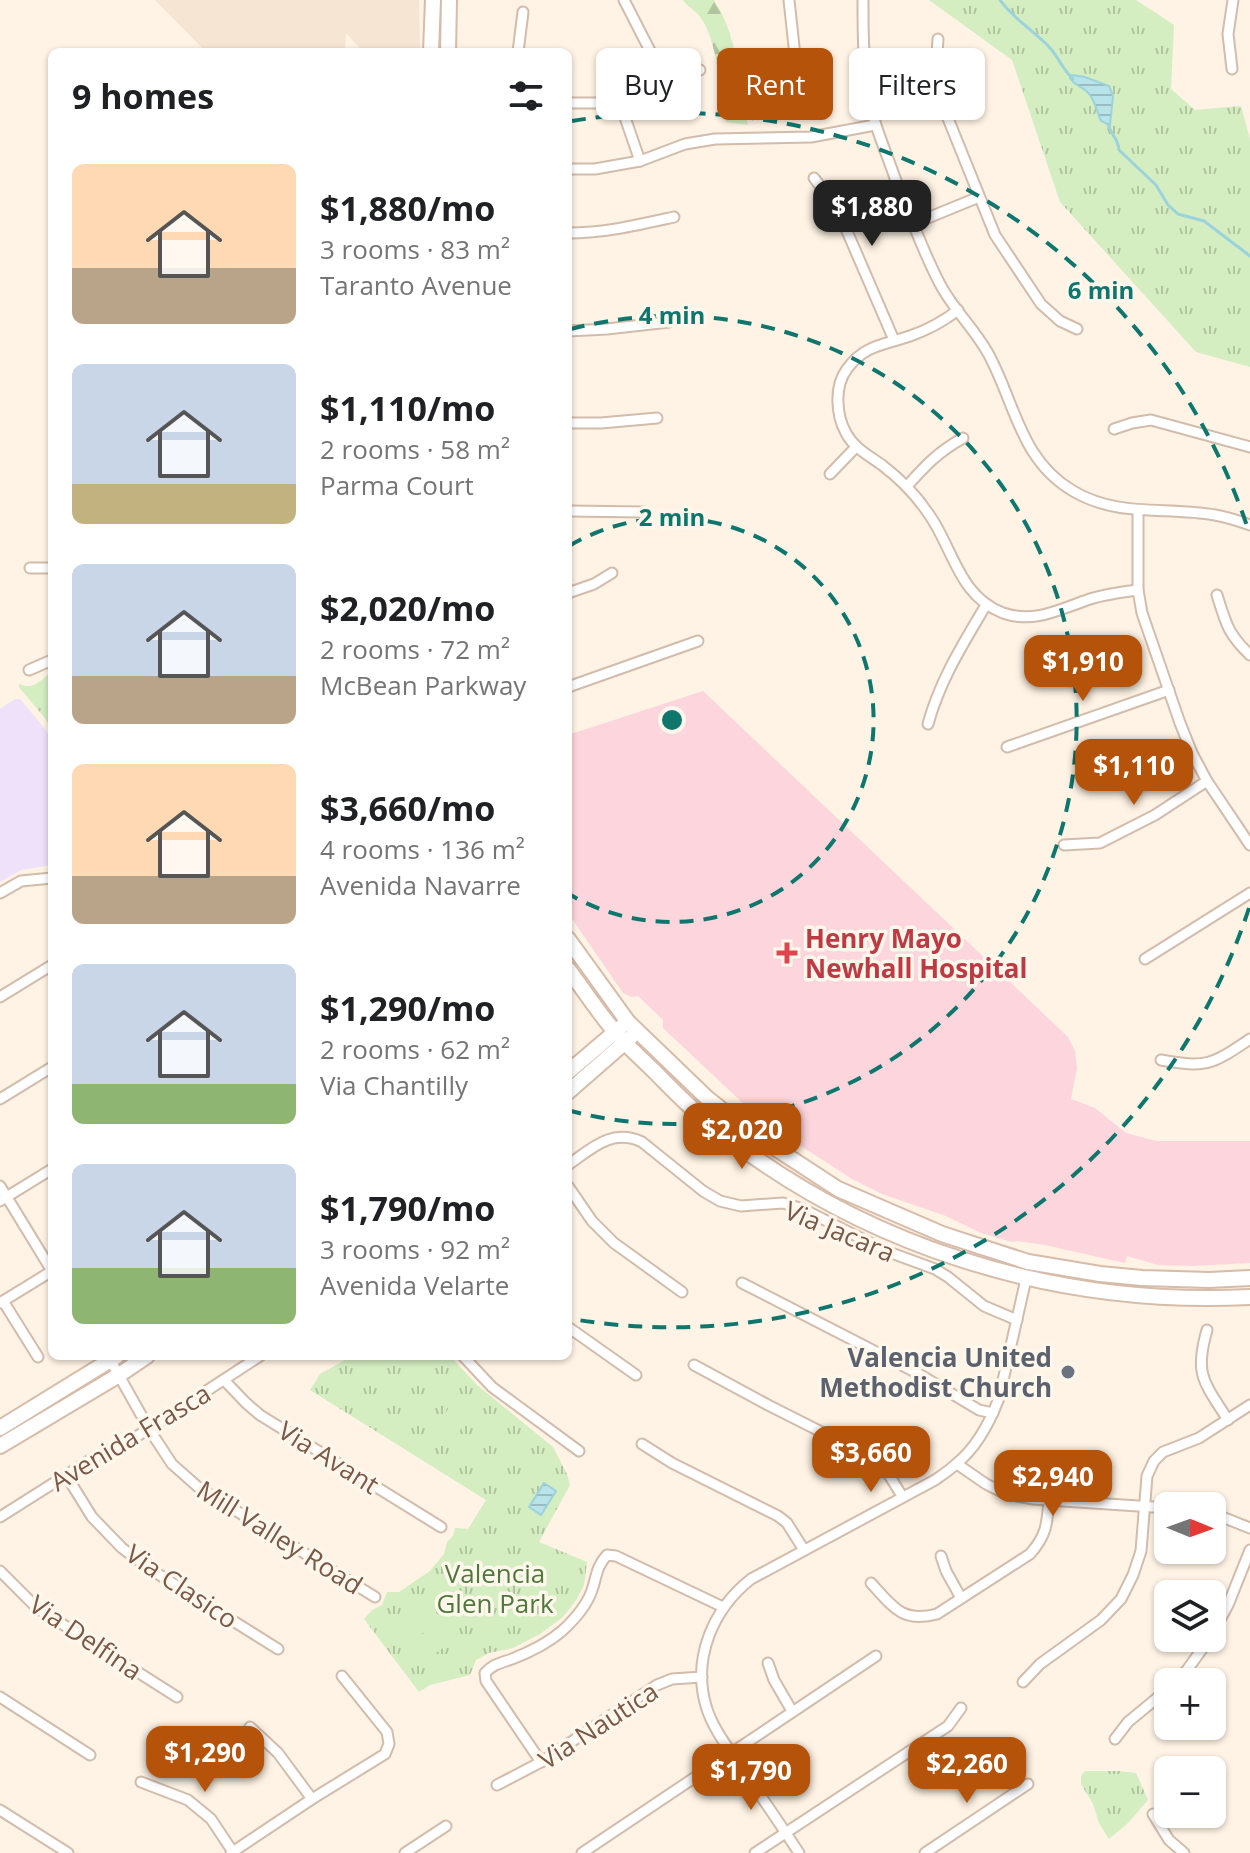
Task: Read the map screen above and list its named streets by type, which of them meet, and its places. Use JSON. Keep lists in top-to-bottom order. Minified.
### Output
{"streets":{"street":["Via Jacara","Avenida Frasca","Via Avant","Mill Valley Road","Via Clasico","Via Delfina","Via Nautica"]},"crossings":[["Avenida Frasca","Via Avant"],["Avenida Frasca","Mill Valley Road"],["Avenida Frasca","Via Clasico"]],"parks":["Valencia Glen Park"],"places":{"health":["Henry Mayo Newhall Hospital"],"other":["Valencia United Methodist Church"]},"north":"right","page":{"chip":["Buy","Rent","Filters"],"heading":"9 homes","list":[{"name":"$1,880/mo","note":"3 rooms · 83 m² · Taranto Avenue"},{"name":"$1,110/mo","note":"2 rooms · 58 m² · Parma Court"},{"name":"$2,020/mo","note":"2 rooms · 72 m² · McBean Parkway"},{"name":"$3,660/mo","note":"4 rooms · 136 m² · Avenida Navarre"},{"name":"$1,290/mo","note":"2 rooms · 62 m² · Via Chantilly"},{"name":"$1,790/mo","note":"3 rooms · 92 m² · Avenida Velarte"}],"price":["$1,880","$1,910","$1,110","$2,020","$3,660","$2,940","$1,290","$2,260","$1,790"],"map_buttons":["+","−"]},"rings":["6 min","4 min","2 min"]}
